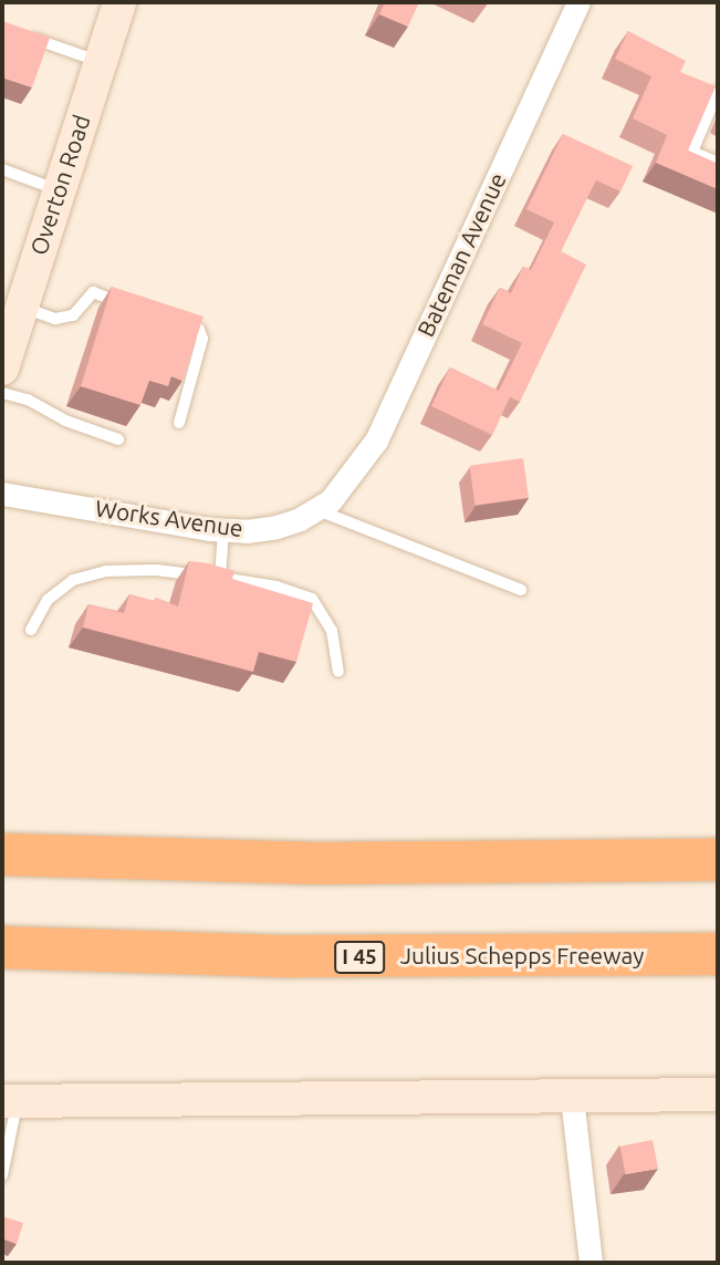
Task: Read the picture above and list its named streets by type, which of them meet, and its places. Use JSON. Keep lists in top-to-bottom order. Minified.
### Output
{"streets":{"highway":["Julius Schepps Freeway","I 45"],"main road":["Overton Road"],"street":["Bateman Avenue","Works Avenue"]},"crossings":[["Bateman Avenue","Works Avenue"]]}
